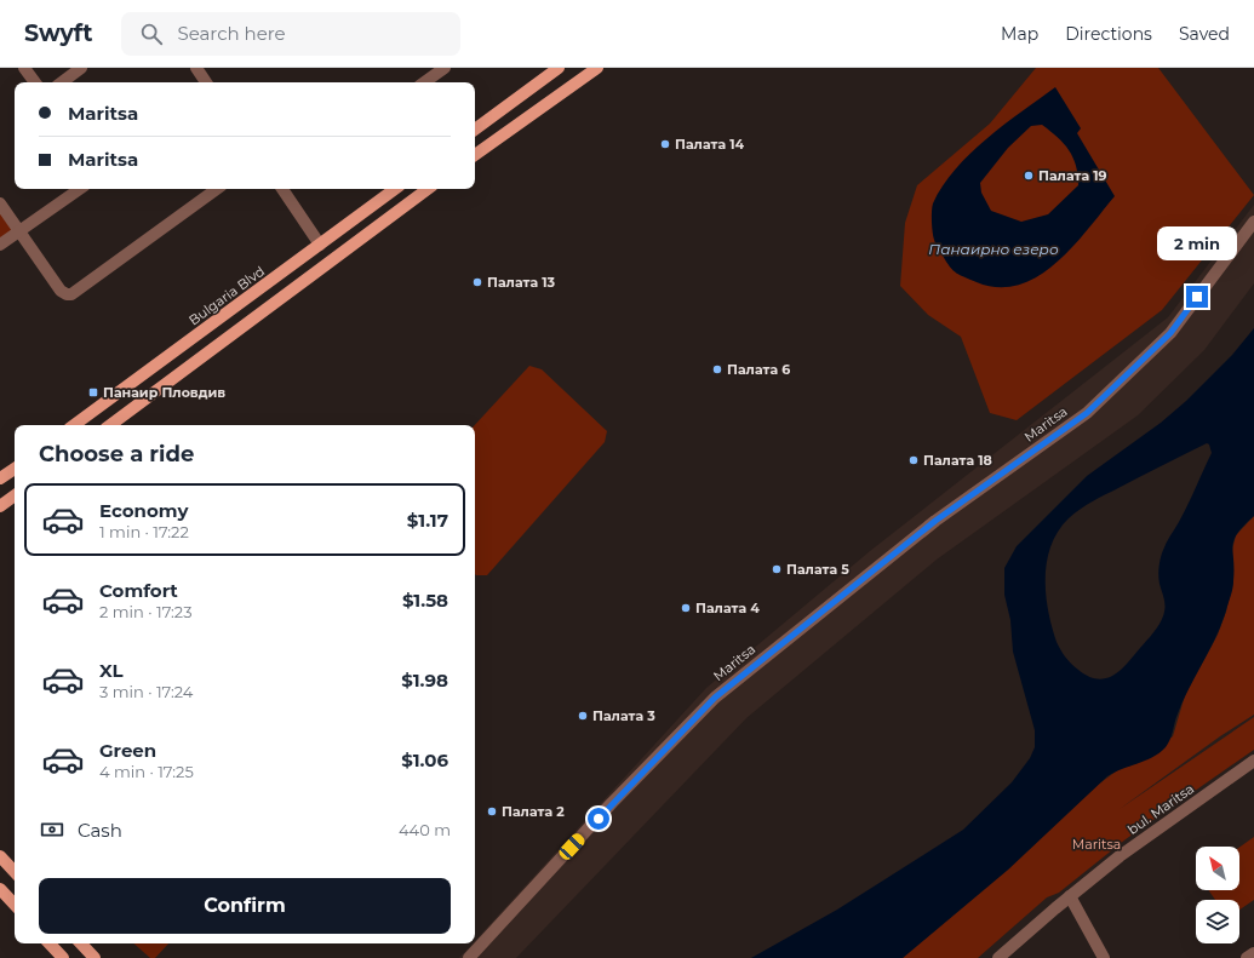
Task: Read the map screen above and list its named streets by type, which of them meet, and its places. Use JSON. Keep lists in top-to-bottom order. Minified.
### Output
{"streets":{"main road":["Bulgaria Blvd"],"street":["Maritsa","bul. Maritsa"]},"water":["Панаирно езеро"],"parks":["Maritsa"],"places":{"other":["Палата 14","Палата 19","Палата 13","Палата 6","Палата 18","Палата 5","Палата 4","Палата 3","Палата 2"],"transit":["Панаир Пловдив"]},"north":"top left","page":{"header":"Swyft","search":"Search here","nav":["Map","Directions","Saved"],"banner":["Maritsa","Maritsa"],"bubble":"2 min","heading":"Choose a ride","list":[{"name":"Economy","note":"1 min · 17:22","value":"$1.17"},{"name":"Comfort","note":"2 min · 17:23","value":"$1.58"},{"name":"XL","note":"3 min · 17:24","value":"$1.98"},{"name":"Green","note":"4 min · 17:25","value":"$1.06"}],"pay":["Cash","440 m"],"buttons":"Confirm"}}
